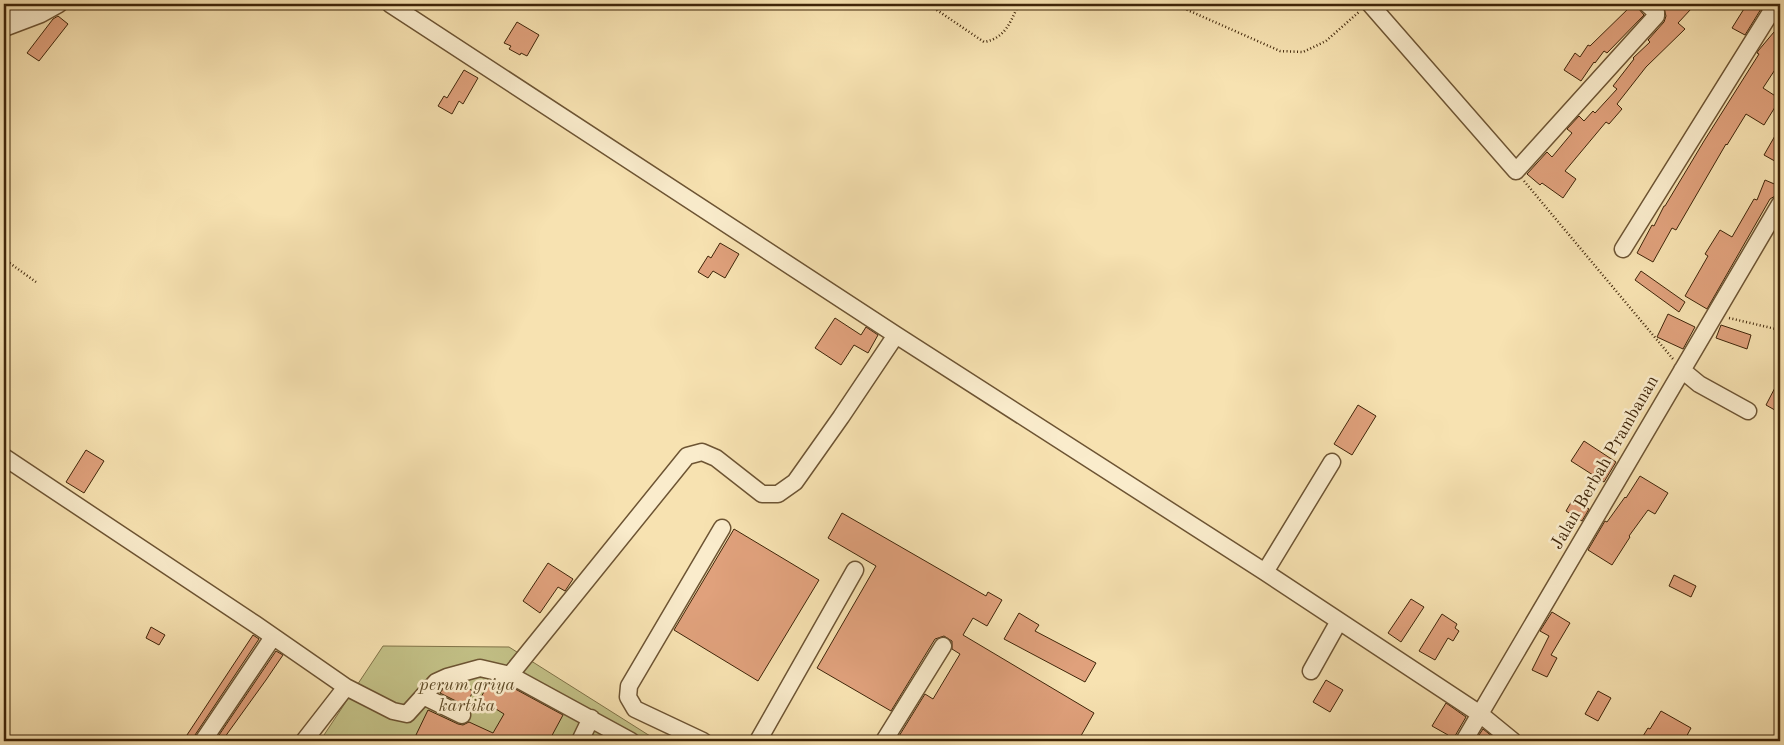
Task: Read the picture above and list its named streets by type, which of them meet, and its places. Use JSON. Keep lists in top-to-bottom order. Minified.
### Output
{"streets":{"street":["Jalan Berbah Prambanan"]},"parks":["perum griya kartika"]}
